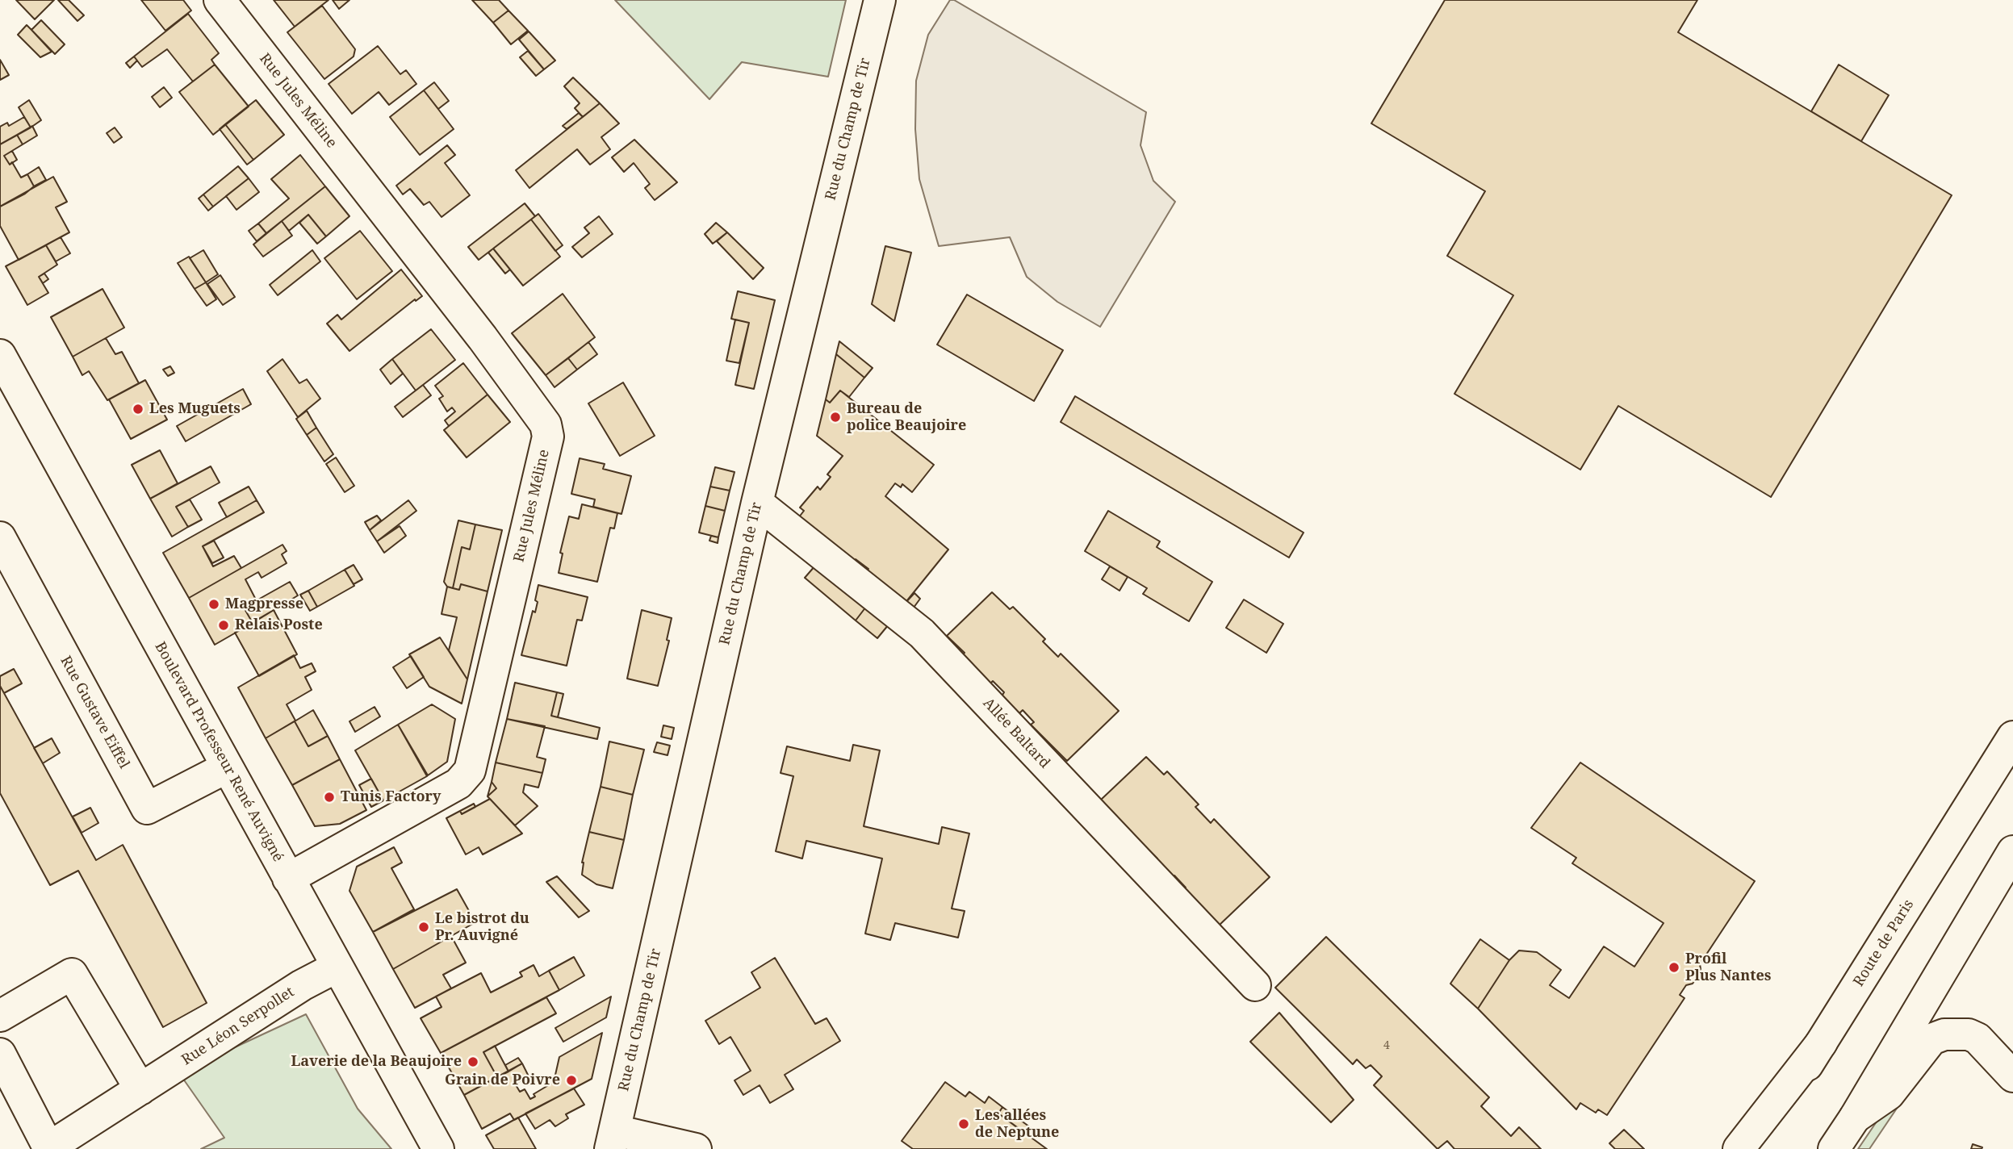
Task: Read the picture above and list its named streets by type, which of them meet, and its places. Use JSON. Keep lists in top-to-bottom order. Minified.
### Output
{"streets":{"main road":["Rue Jules Méline","Rue du Champ de Tir","Rue Gustave Eiffel","Allée Baltard","Boulevard Professeur René Auvigné","Route de Paris","Rue Léon Serpollet"]},"crossings":[["Rue Jules Méline","Boulevard Professeur René Auvigné"],["Rue du Champ de Tir","Allée Baltard"],["Rue Gustave Eiffel","Boulevard Professeur René Auvigné"],["Boulevard Professeur René Auvigné","Rue Léon Serpollet"]],"places":["Les Muguets","Bureau de police Beaujoire","Magpresse","Relais Poste","Tunis Factory","Le bistrot du Pr. Auvigné","Profil Plus Nantes","Laverie de la Beaujoire","Grain de Poivre","Les allées de Neptune"],"house_numbers":["4"]}
